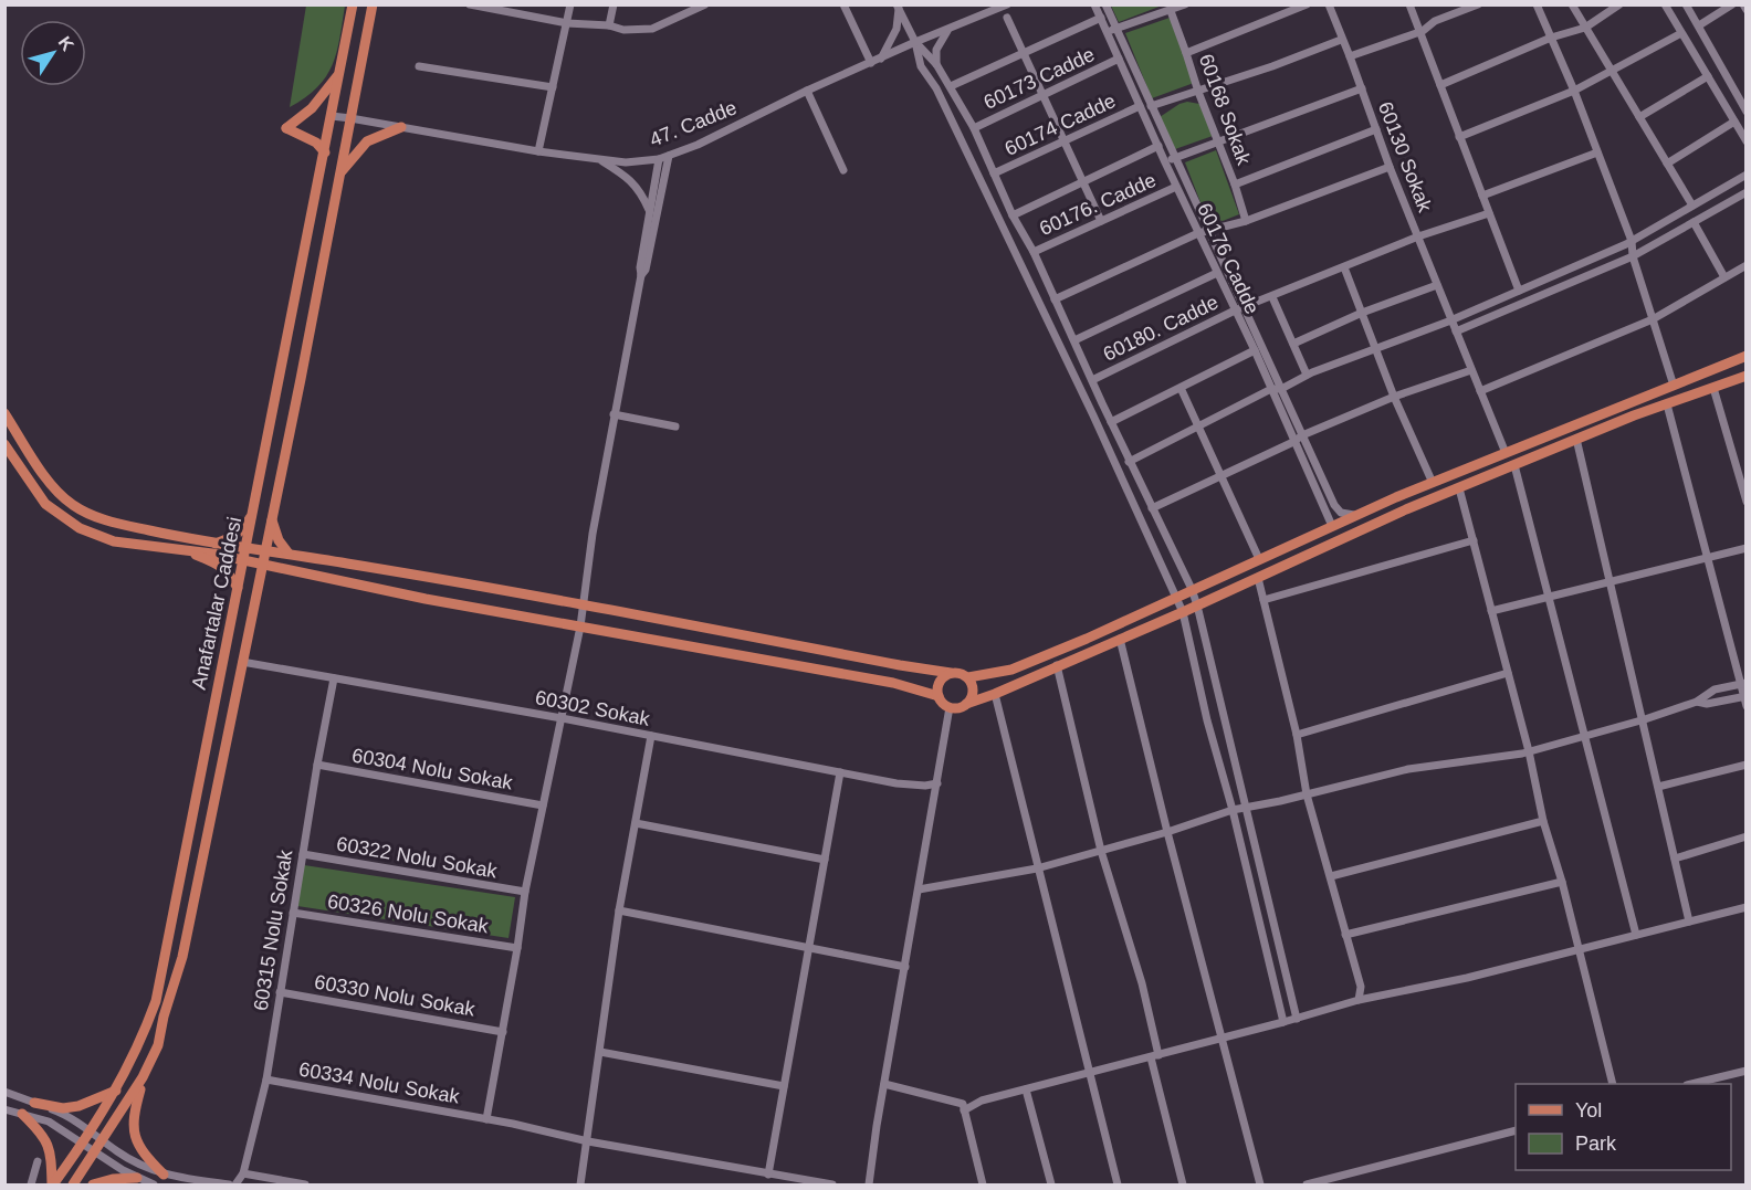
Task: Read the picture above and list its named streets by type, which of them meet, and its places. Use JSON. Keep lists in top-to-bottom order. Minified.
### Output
{"streets":{"main road":["Anafartalar Caddesi"],"street":["60173 Cadde","60168 Sokak","47. Cadde","60174 Cadde","60130 Sokak","60176. Cadde","60176 Cadde","60180. Cadde","60302 Sokak","60304 Nolu Sokak","60322 Nolu Sokak","60326 Nolu Sokak","60315 Nolu Sokak","60330 Nolu Sokak","60334 Nolu Sokak"]},"crossings":[["60173 Cadde","60176 Cadde"],["47. Cadde","Anafartalar Caddesi"],["60174 Cadde","60176 Cadde"],["60130 Sokak","60180. Cadde"],["60176. Cadde","60176 Cadde"],["60176 Cadde","60180. Cadde"],["Anafartalar Caddesi","60302 Sokak"],["60302 Sokak","60315 Nolu Sokak"],["60304 Nolu Sokak","60315 Nolu Sokak"],["60322 Nolu Sokak","60315 Nolu Sokak"],["60326 Nolu Sokak","60315 Nolu Sokak"],["60315 Nolu Sokak","60330 Nolu Sokak"],["60315 Nolu Sokak","60334 Nolu Sokak"]],"legend":["Yol","Park"],"north":"top right"}
